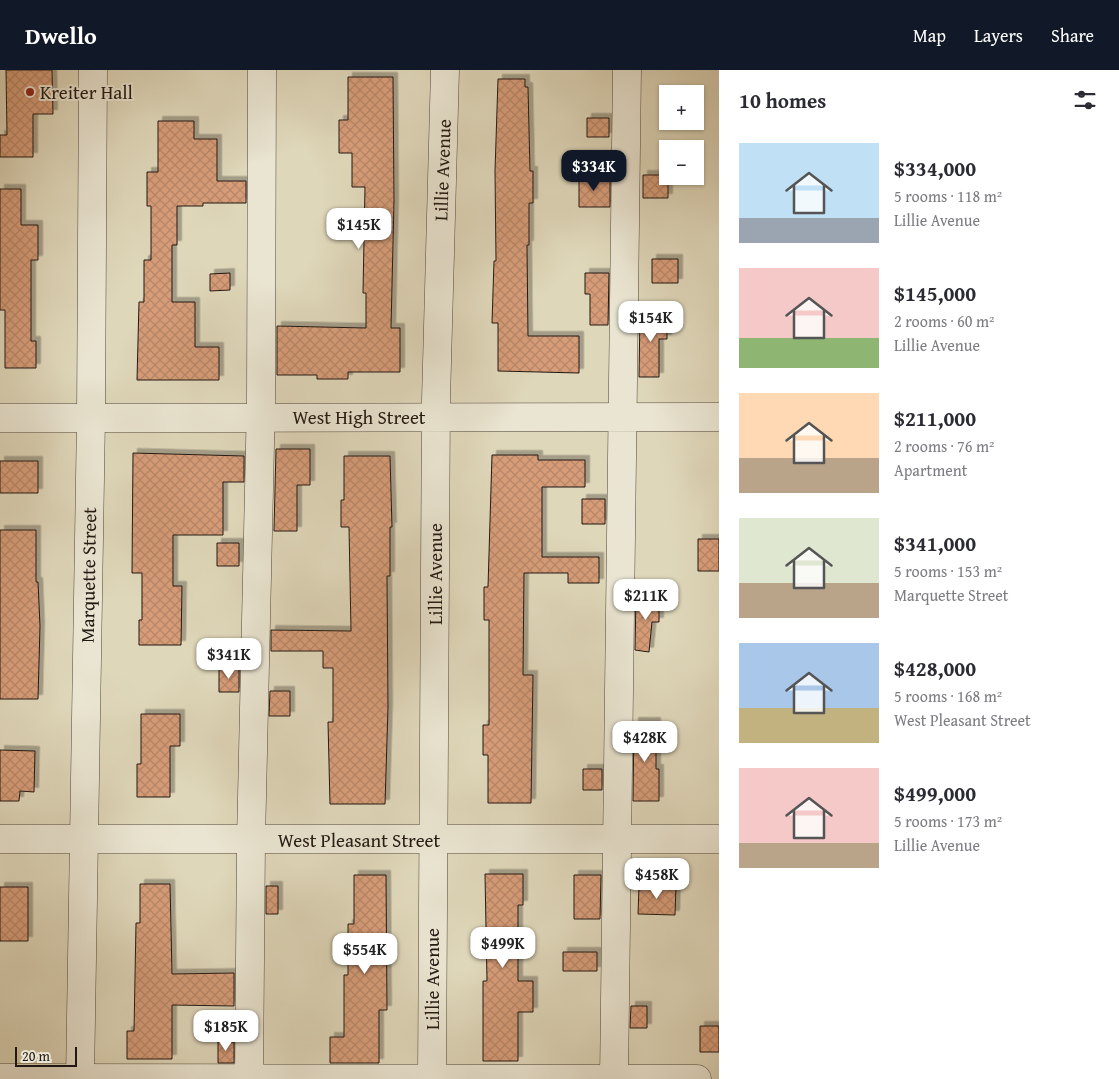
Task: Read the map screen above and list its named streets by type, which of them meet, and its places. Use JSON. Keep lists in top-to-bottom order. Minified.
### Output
{"streets":{"street":["Lillie Avenue","West High Street","Marquette Street","West Pleasant Street"]},"crossings":[["Lillie Avenue","West High Street"],["Lillie Avenue","West Pleasant Street"],["West High Street","Marquette Street"],["Marquette Street","West Pleasant Street"]],"places":["Kreiter Hall"],"scale_bar":"20 m","page":{"header":"Dwello","nav":["Map","Layers","Share"],"heading":"10 homes","map_buttons":["+","−"],"list":[{"name":"$334,000","note":"5 rooms · 118 m² · Lillie Avenue"},{"name":"$145,000","note":"2 rooms · 60 m² · Lillie Avenue"},{"name":"$211,000","note":"2 rooms · 76 m² · Apartment"},{"name":"$341,000","note":"5 rooms · 153 m² · Marquette Street"},{"name":"$428,000","note":"5 rooms · 168 m² · West Pleasant Street"},{"name":"$499,000","note":"5 rooms · 173 m² · Lillie Avenue"}],"price":["$334K","$145K","$154K","$211K","$341K","$428K","$458K","$499K","$554K","$185K"],"scale":"20 m"}}
